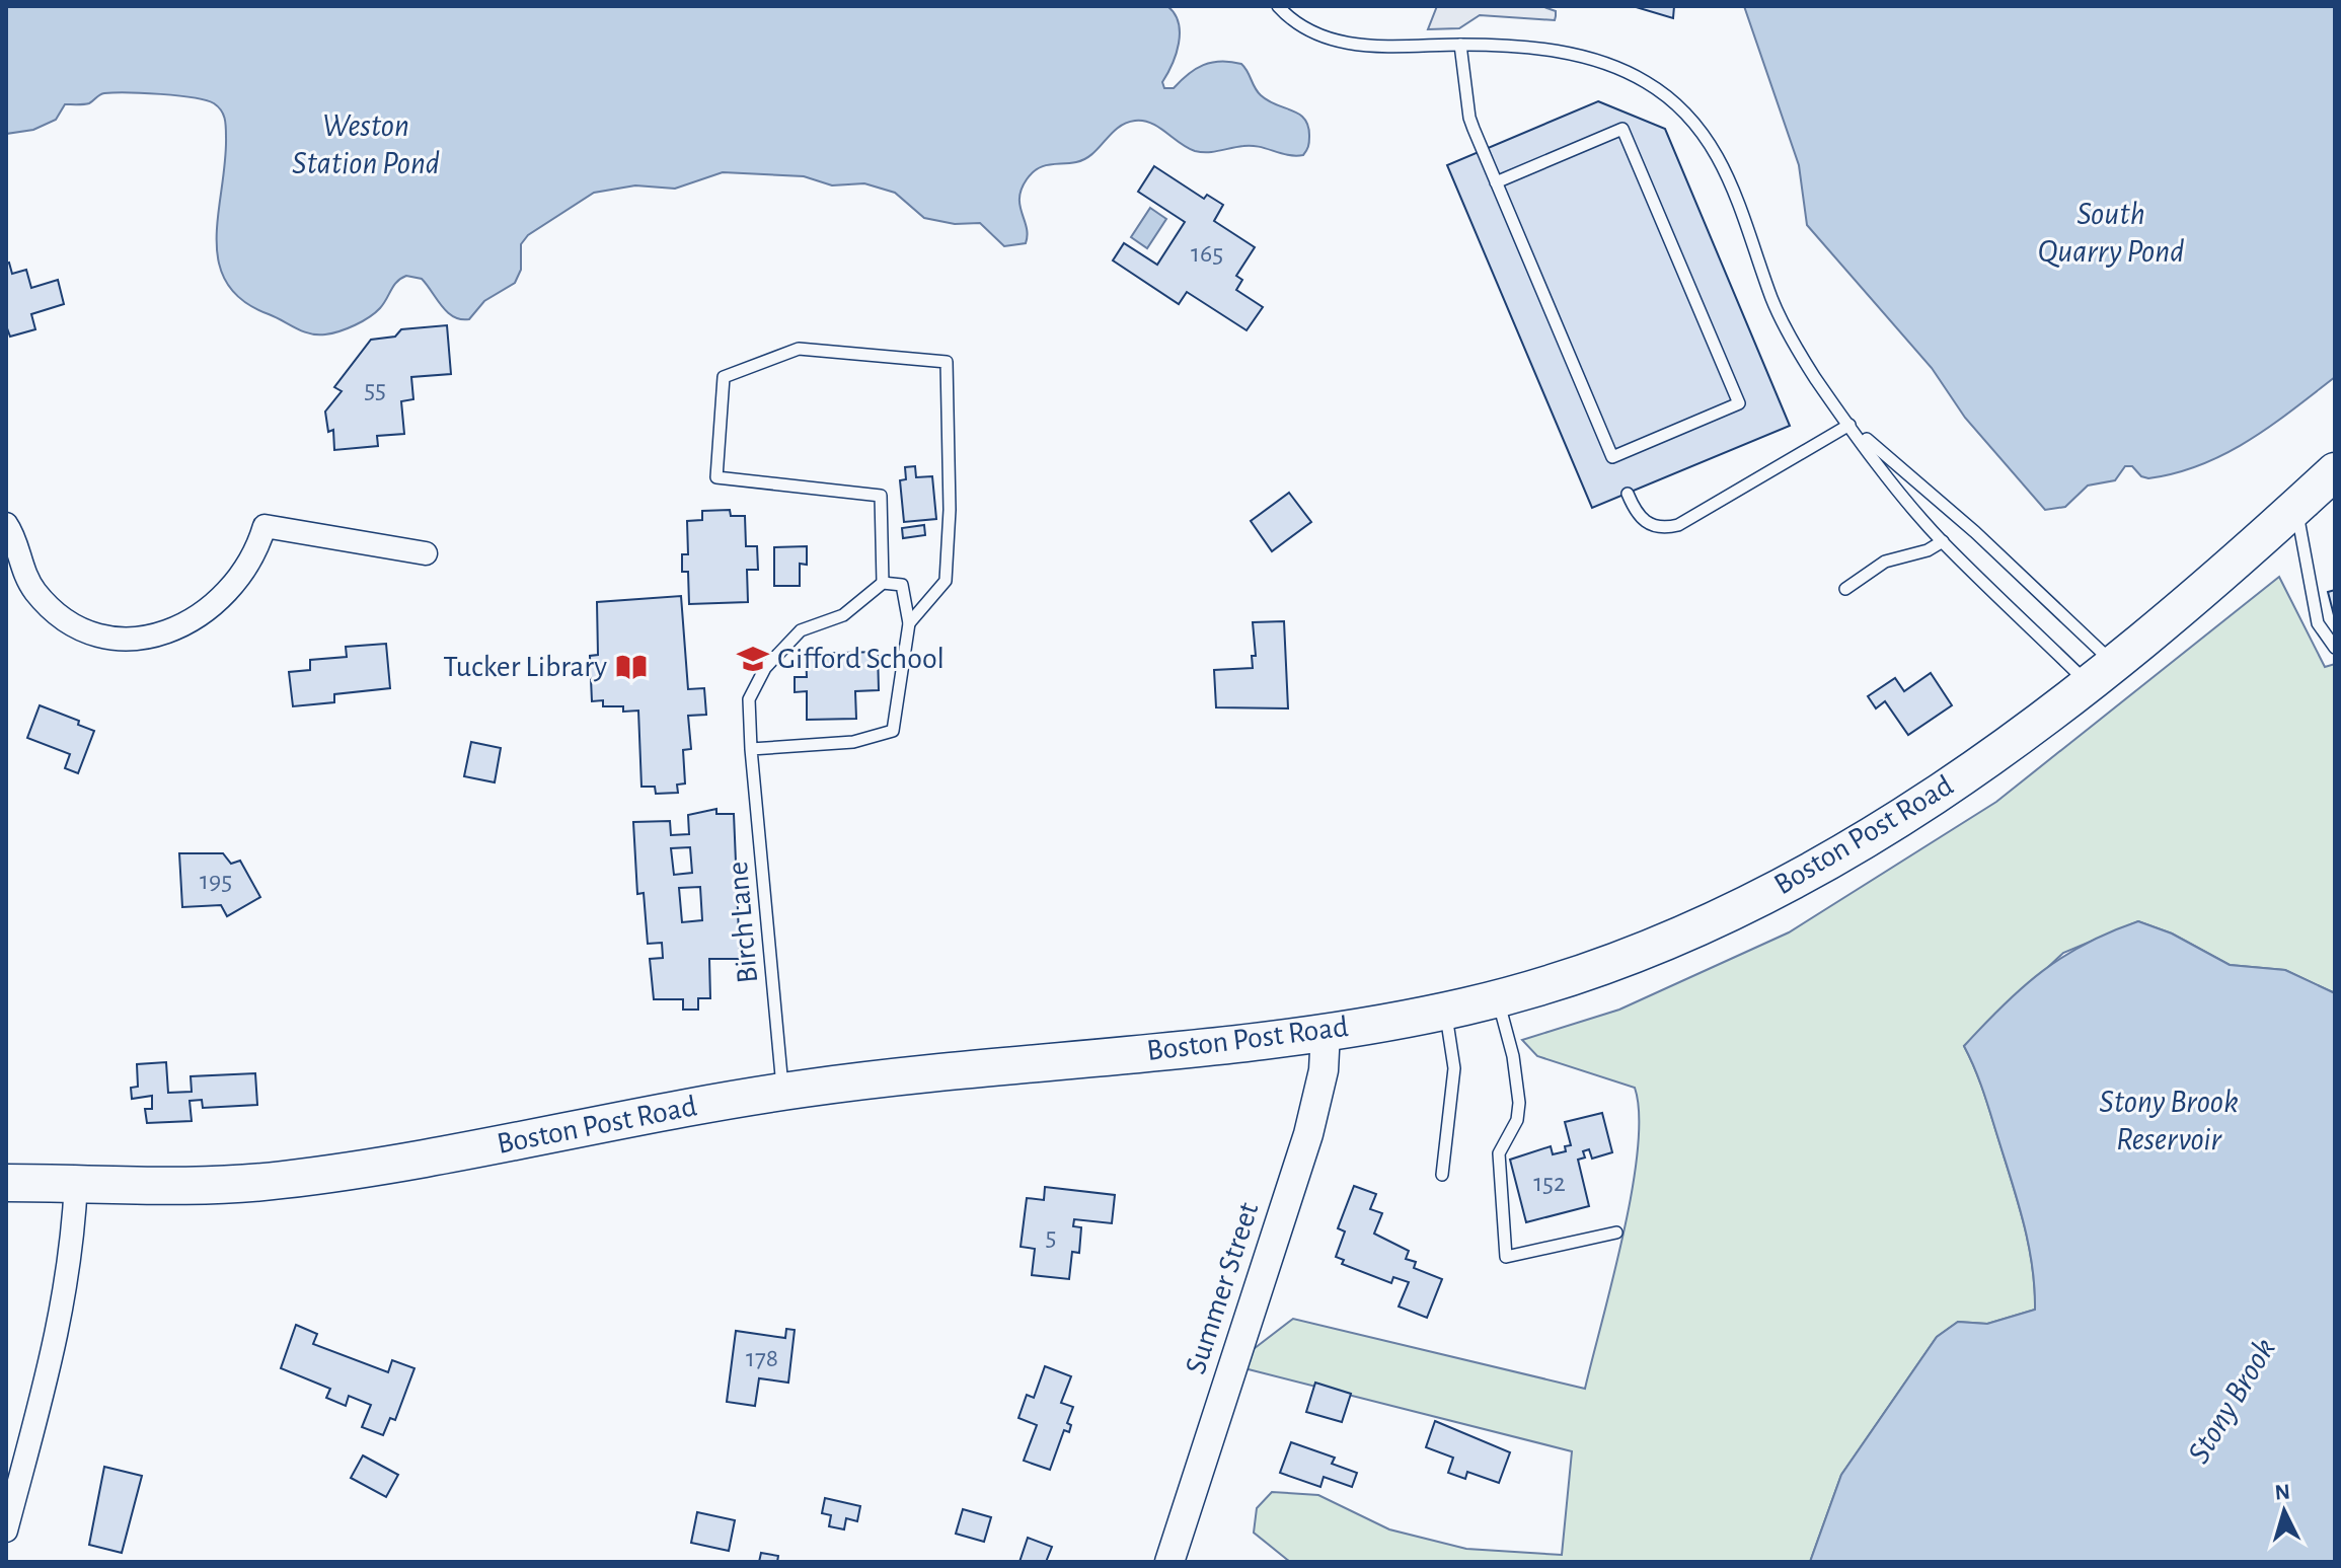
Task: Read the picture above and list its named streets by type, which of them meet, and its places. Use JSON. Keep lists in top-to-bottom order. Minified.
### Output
{"streets":{"main road":["Boston Post Road"],"street":["Summer Street"],"lane":["Birch Lane"]},"crossings":[["Boston Post Road","Birch Lane"],["Boston Post Road","Summer Street"]],"water":["Weston Station Pond","South Quarry Pond","Stony Brook Reservoir","Stony Brook"],"places":{"school or university":["Gifford School"],"library":["Tucker Library"]},"house_numbers":["165","55","195","152","5","178"],"north":"top"}
